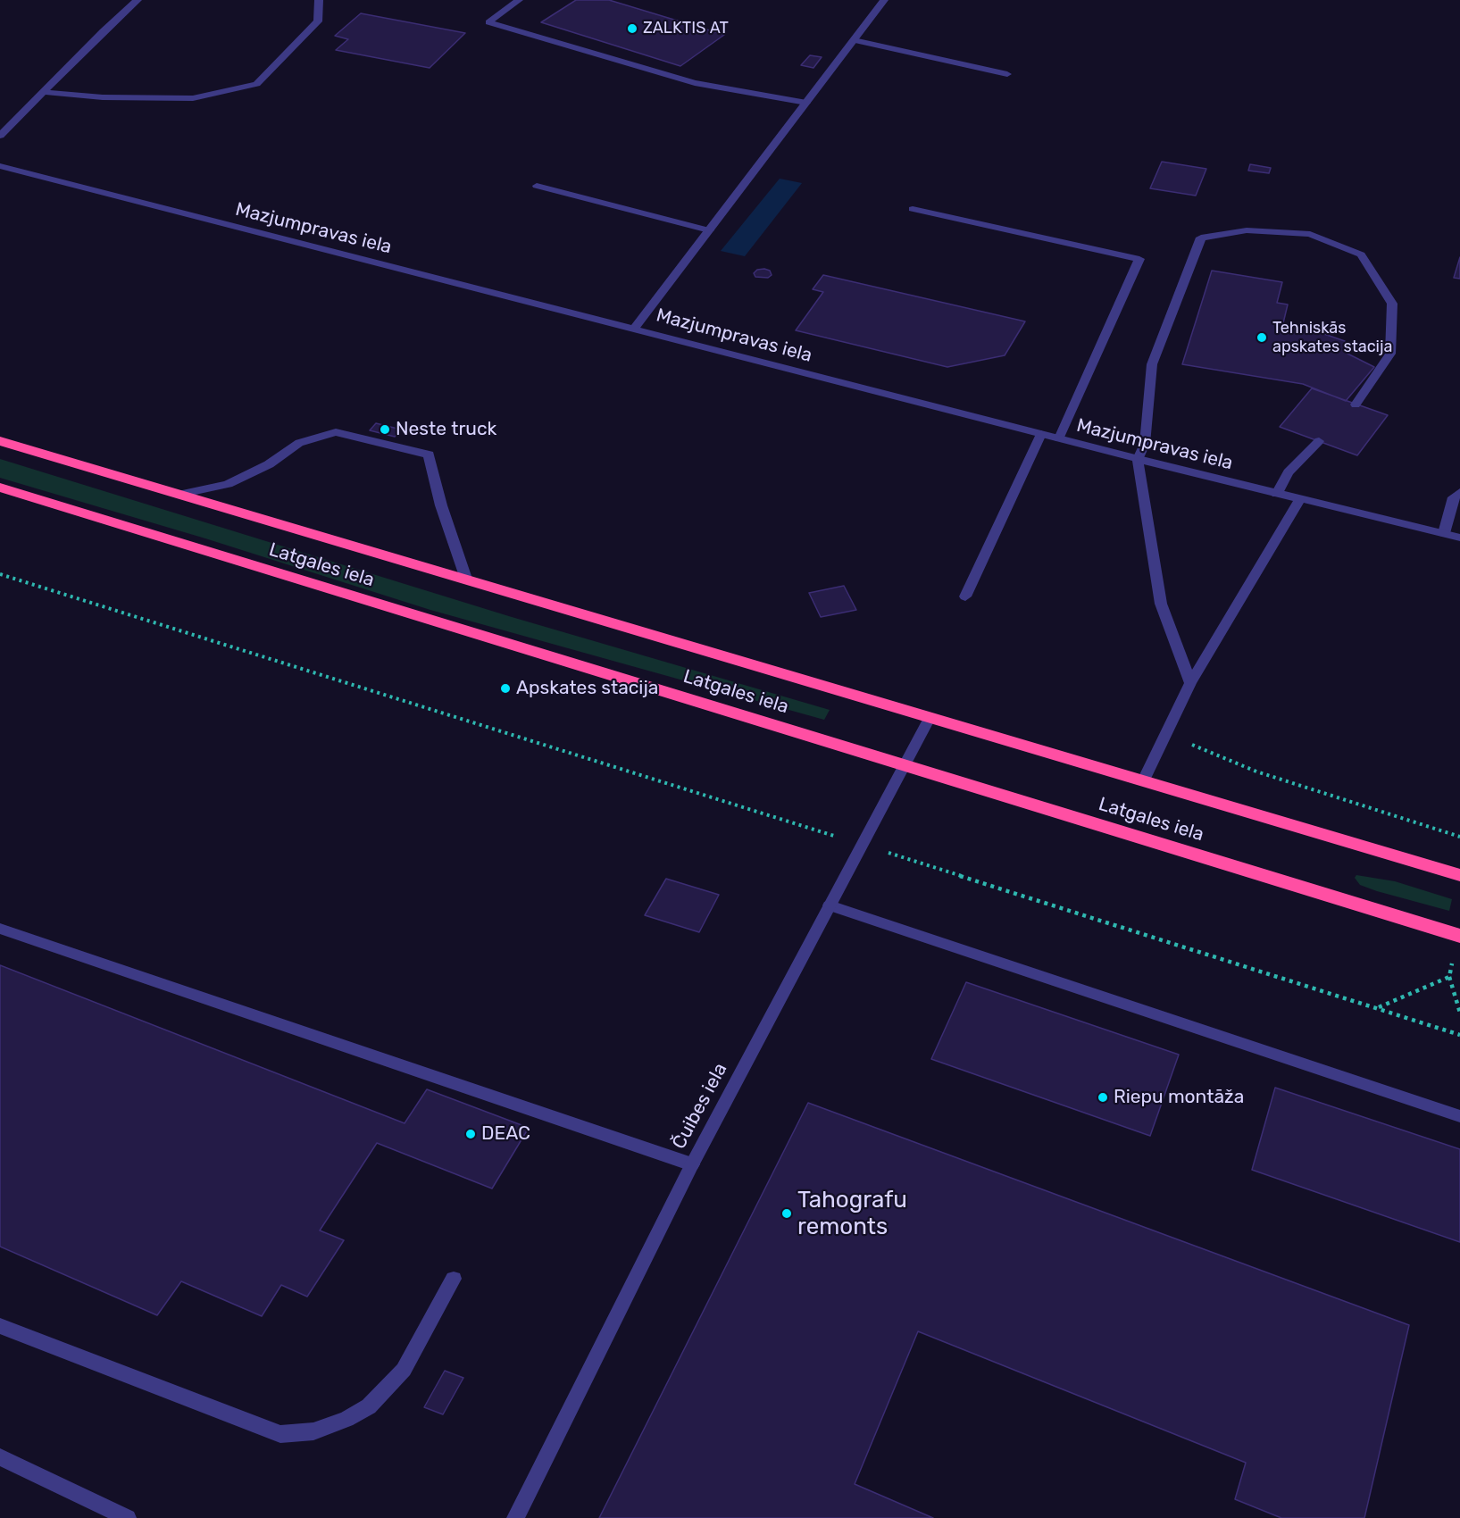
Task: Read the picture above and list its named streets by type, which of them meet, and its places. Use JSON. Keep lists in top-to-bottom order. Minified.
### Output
{"streets":{"highway":["Latgales iela"],"street":["Mazjumpravas iela","Čuibes iela"]},"crossings":[["Latgales iela","Čuibes iela"]],"places":["ZALKTIS AT","Tehniskās apskates stacija","Neste truck","Apskates stacija","Riepu montāža","DEAC","Tahografu remonts"]}
